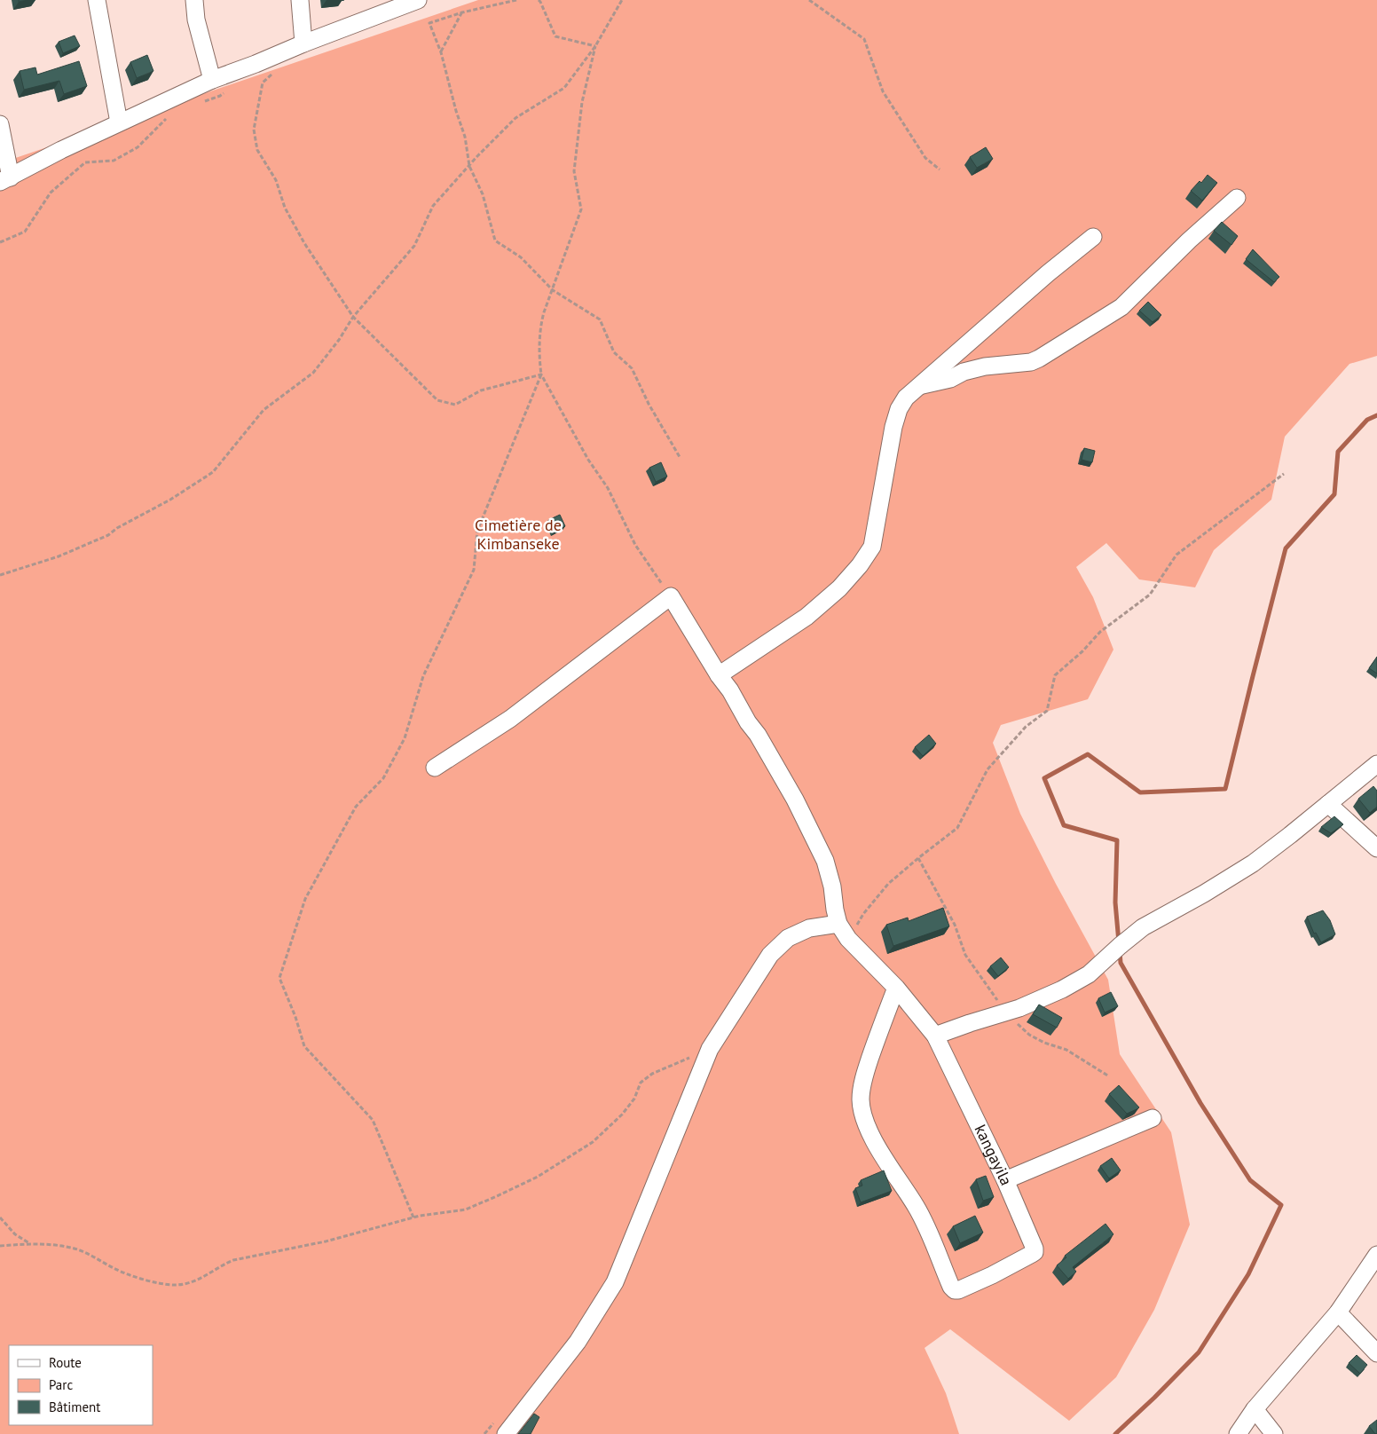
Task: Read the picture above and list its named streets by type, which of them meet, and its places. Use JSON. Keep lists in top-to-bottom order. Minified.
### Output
{"streets":{"street":["kangayila"]},"parks":["Cimetière de Kimbanseke"],"legend":["Route","Parc","Bâtiment"]}
